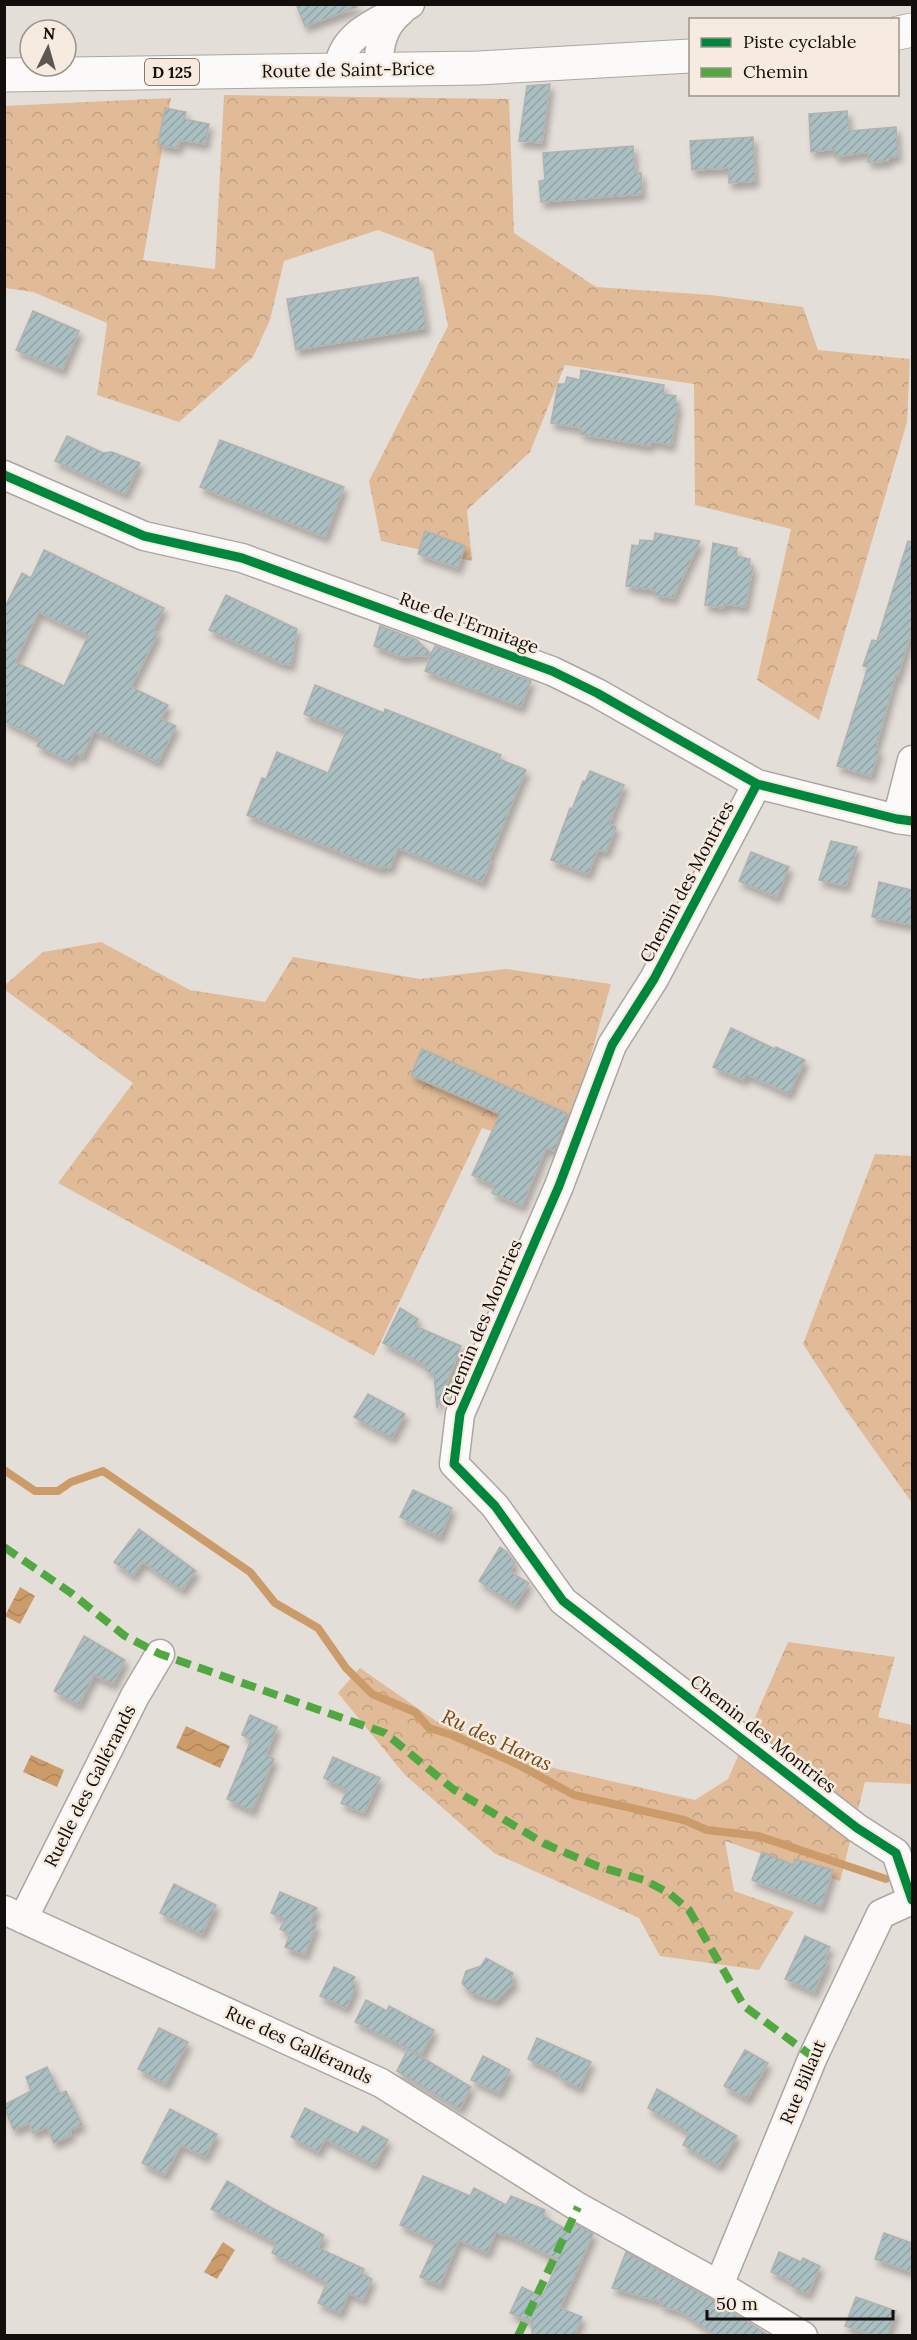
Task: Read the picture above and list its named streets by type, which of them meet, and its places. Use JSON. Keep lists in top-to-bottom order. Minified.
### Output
{"streets":{"main road":["Route de Saint-Brice","D 125"],"street":["Rue de l'Ermitage","Chemin des Montries","Ruelle des Gallérands","Rue des Gallérands","Rue Billaut"]},"crossings":[["Rue de l'Ermitage","Chemin des Montries"],["Chemin des Montries","Rue Billaut"],["Ruelle des Gallérands","Rue des Gallérands"],["Rue des Gallérands","Rue Billaut"]],"water":["Ru des Haras"],"legend":["Piste cyclable","Chemin"],"scale_bar":"50 m","north":"top"}
